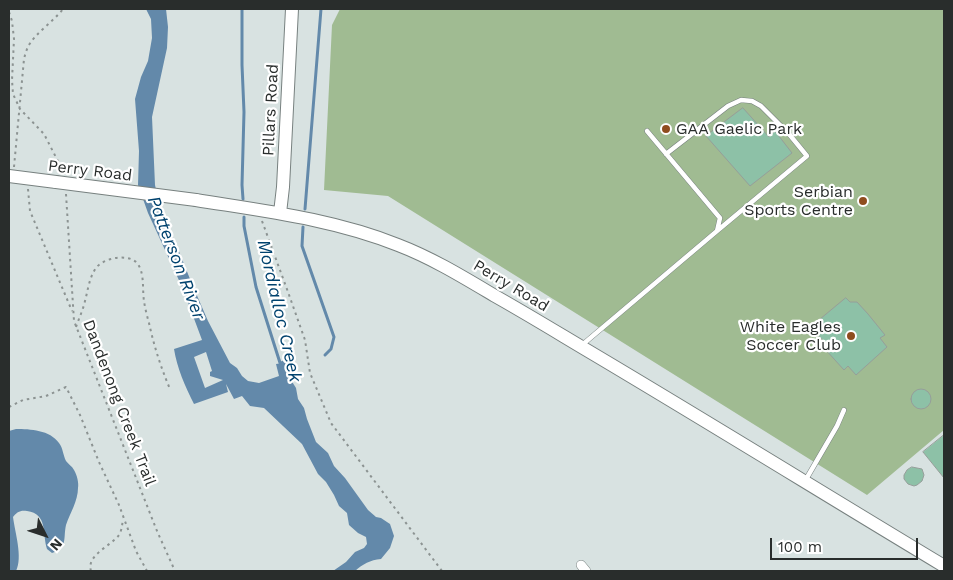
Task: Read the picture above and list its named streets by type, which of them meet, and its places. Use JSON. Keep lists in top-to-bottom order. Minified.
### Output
{"streets":{"main road":["Pillars Road","Perry Road"],"path":["Dandenong Creek Trail"]},"crossings":[["Pillars Road","Perry Road"],["Perry Road","Dandenong Creek Trail"]],"water":["Patterson River","Mordialloc Creek"],"places":["GAA Gaelic Park","Serbian Sports Centre","White Eagles Soccer Club"],"scale_bar":"100 m","north":"bottom right"}
